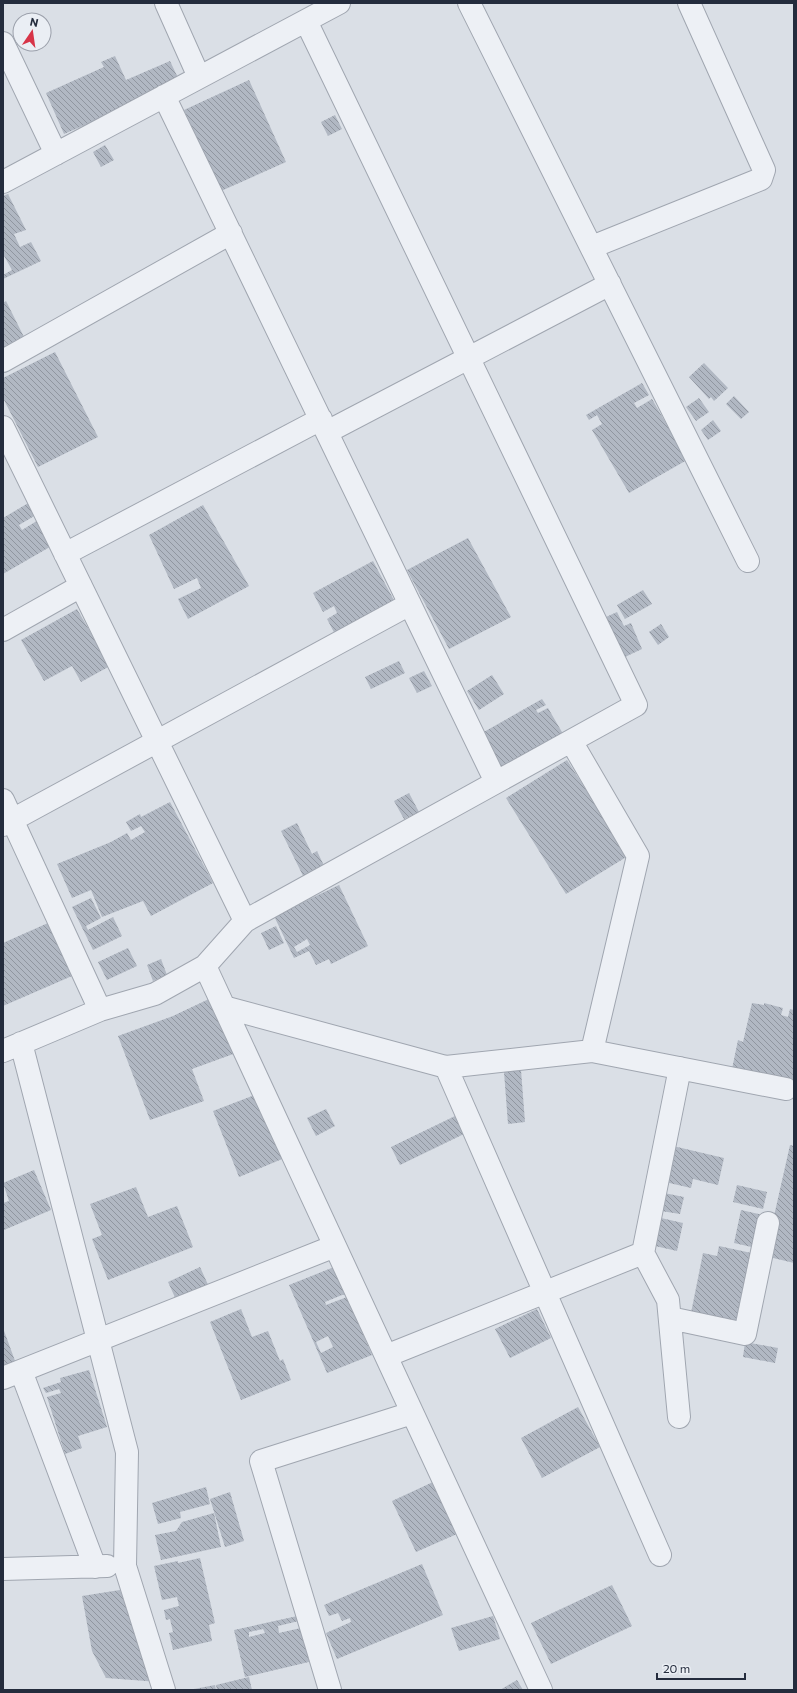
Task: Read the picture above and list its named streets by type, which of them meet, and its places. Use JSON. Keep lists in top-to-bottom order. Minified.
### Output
{"scale_bar":"20 m","north":"top"}
